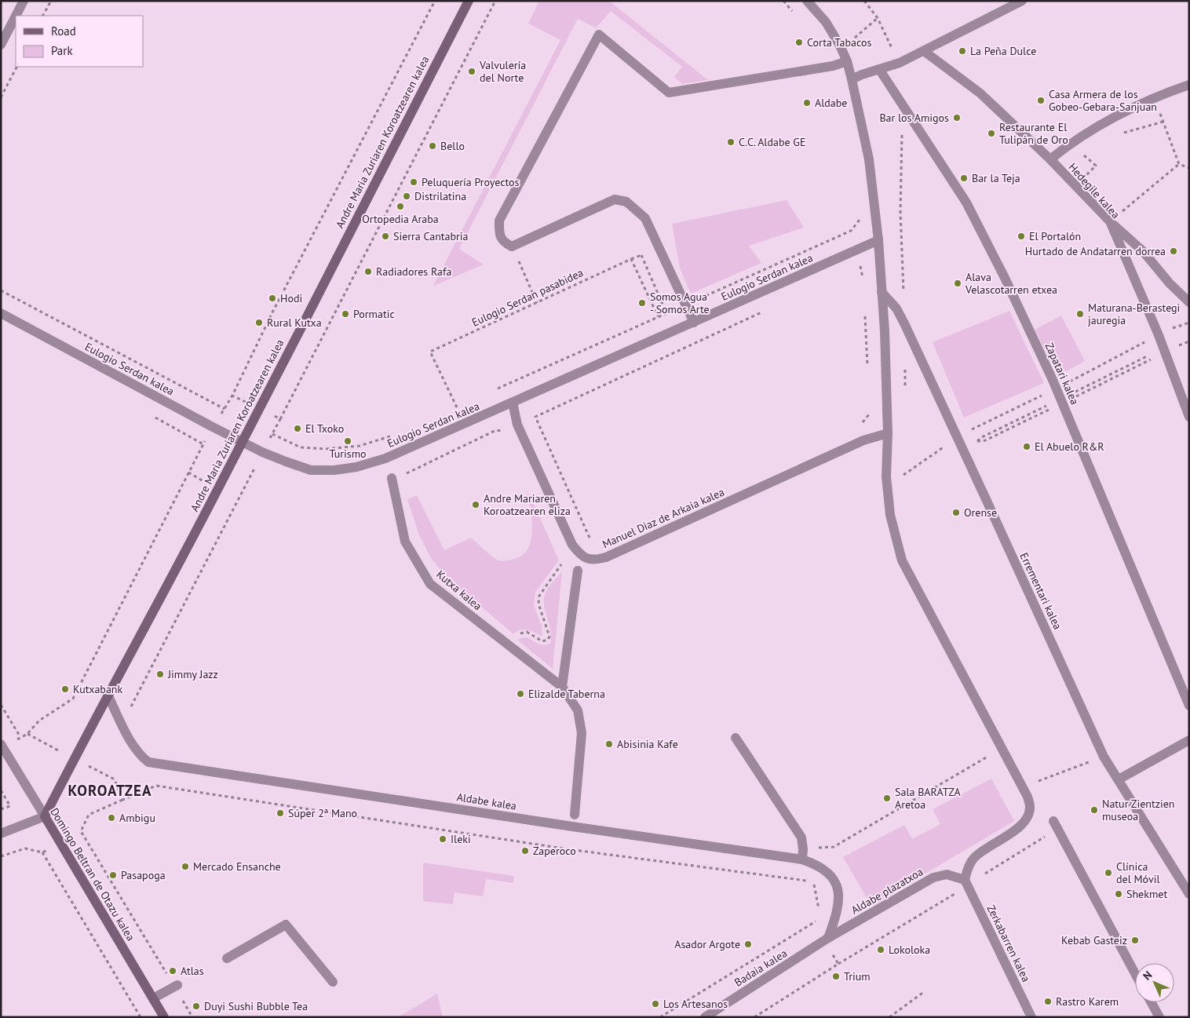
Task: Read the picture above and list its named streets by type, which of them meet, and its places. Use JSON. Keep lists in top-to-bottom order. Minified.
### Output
{"streets":{"main road":["Andre Maria Zuriaren Koroatzearen kalea","Domingo Beltran de Otazu kalea"],"street":["Hedegile kalea","Eulogio Serdan kalea","Zapatari kalea","Manuel Diaz de Arkaia kalea","Kutxa kalea","Errementari kalea","Aldabe kalea","Aldabe plazatxoa","Zerkabarren kalea","Badaia kalea"],"path":["Eulogio Serdan pasabidea"]},"crossings":[["Andre Maria Zuriaren Koroatzearen kalea","Eulogio Serdan kalea"],["Andre Maria Zuriaren Koroatzearen kalea","Aldabe kalea"],["Andre Maria Zuriaren Koroatzearen kalea","Domingo Beltran de Otazu kalea"],["Eulogio Serdan kalea","Manuel Diaz de Arkaia kalea"],["Aldabe kalea","Aldabe plazatxoa"],["Aldabe kalea","Badaia kalea"],["Aldabe plazatxoa","Zerkabarren kalea"],["Aldabe plazatxoa","Badaia kalea"]],"districts":["KOROATZEA"],"places":["Corta Tabacos","La Peña Dulce","Valvulería del Norte","Casa Armera de los Gobeo-Gebara-Sanjuan","Aldabe","Bar los Amigos","Restaurante El Tulipán de Oro","C.C. Aldabe GE","Bello","Bar la Teja","Peluquería Proyectos","Distrilatina","Ortopedia Araba","Sierra Cantabria","El Portalón","Hurtado de Andatarren dorrea","Radiadores Rafa","Alava Velascotarren etxea","Hodi","Somos Agua - Somos Arte","Pormatic","Maturana-Berastegi jauregia","Rural Kutxa","El Txoko","Turismo","El Abuelo R&R","Andre Mariaren Koroatzearen eliza","Orense","Jimmy Jazz","Kutxabank","Elizalde Taberna","Abisinia Kafe","Sala BARATZA Aretoa","Natur Zientzien museoa","Súper 2ª Mano","Ambigu","Ileki","Zaperoco","Mercado Ensanche","Clínica del Móvil","Pasapoga","Shekmet","Kebab Gasteiz","Asador Argote","Lokoloka","Atlas","Trium","Rastro Karem","Los Artesanos","Duyi Sushi Bubble Tea"],"legend":["Road","Park"],"north":"top left"}
